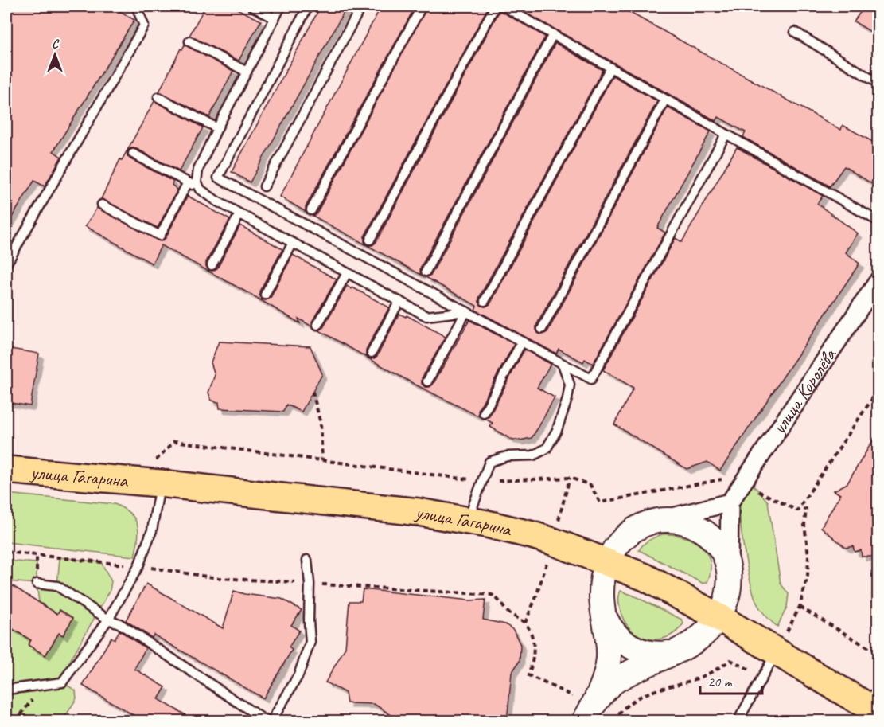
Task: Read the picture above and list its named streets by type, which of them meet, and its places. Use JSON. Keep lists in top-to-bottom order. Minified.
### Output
{"streets":{"main road":["улица Гагарина"],"street":["улица Королёва"]},"scale_bar":"20 m","north":"top"}
